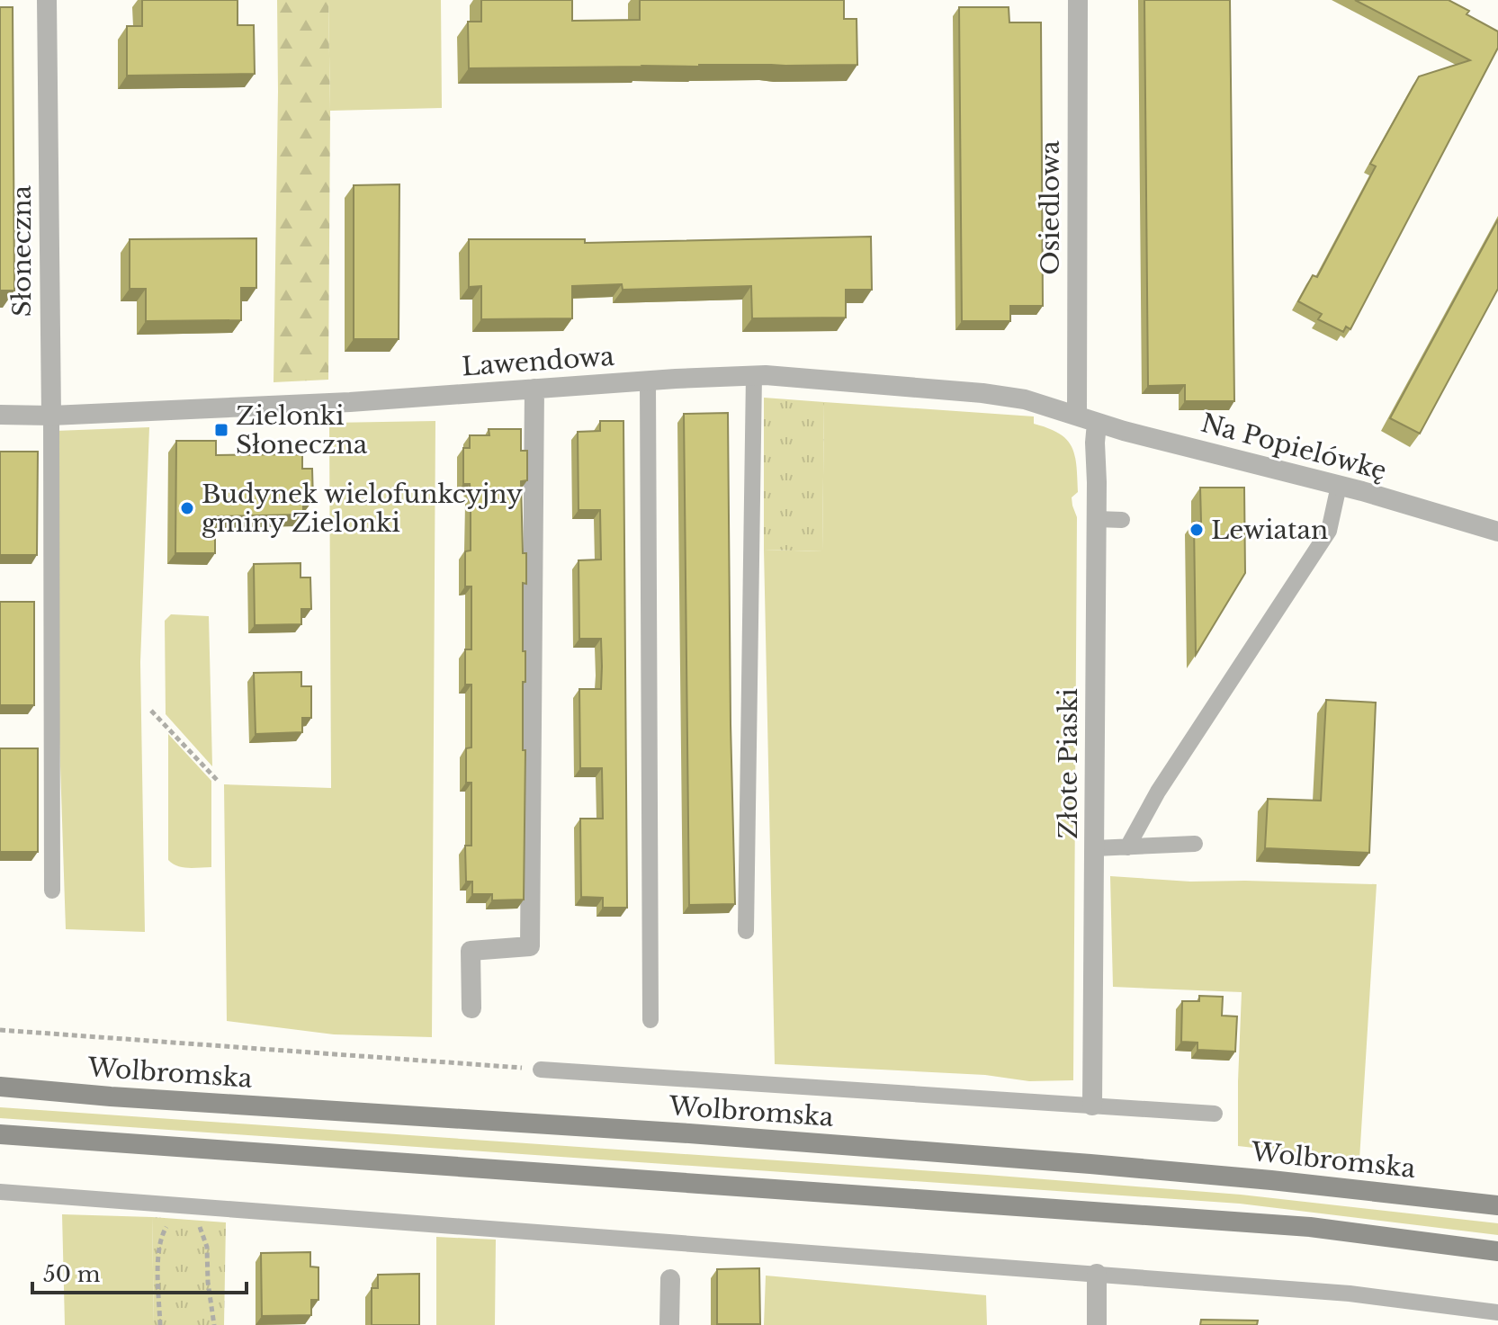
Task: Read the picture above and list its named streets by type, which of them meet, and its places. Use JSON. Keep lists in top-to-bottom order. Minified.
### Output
{"streets":{"main road":["Wolbromska"],"street":["Osiedlowa","Słoneczna","Lawendowa","Na Popielówkę","Złote Piaski"]},"crossings":[["Osiedlowa","Lawendowa"],["Osiedlowa","Na Popielówkę"],["Słoneczna","Lawendowa"],["Lawendowa","Na Popielówkę"],["Na Popielówkę","Złote Piaski"]],"places":{"transit":["Zielonki Słoneczna"],"other":["Budynek wielofunkcyjny gminy Zielonki","Lewiatan"]},"scale_bar":"50 m"}
